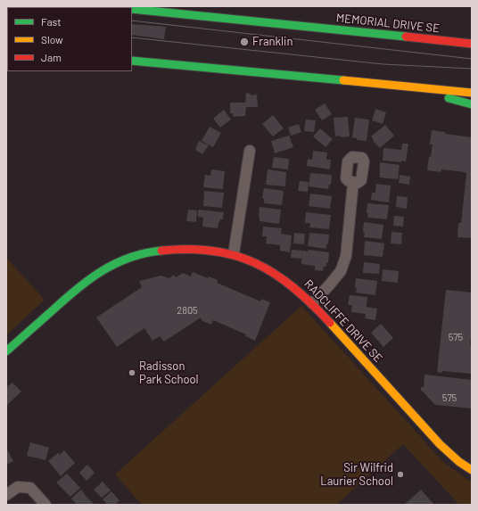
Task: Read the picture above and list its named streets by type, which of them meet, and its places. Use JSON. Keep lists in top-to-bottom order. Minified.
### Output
{"streets":{"main road":["MEMORIAL DRIVE SE","RADCLIFFE DRIVE SE"]},"places":["Franklin","Radisson Park School","Sir Wilfrid Laurier School"],"house_numbers":["2805","575","575"],"legend":["Fast","Slow","Jam"]}
